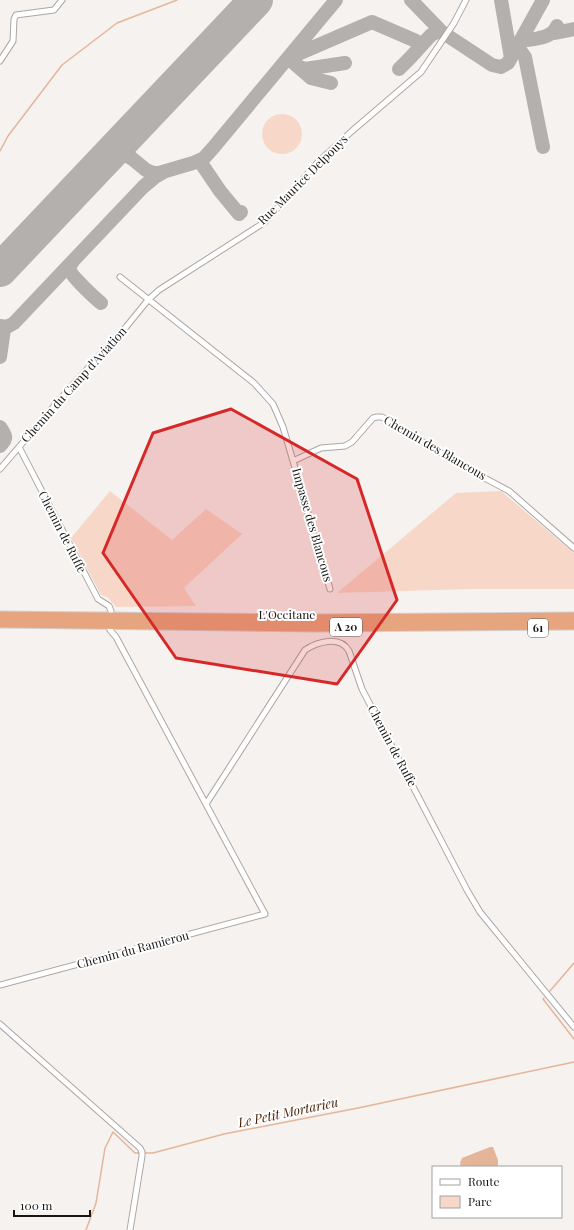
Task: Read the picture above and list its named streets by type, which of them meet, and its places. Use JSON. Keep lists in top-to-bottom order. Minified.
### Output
{"streets":{"highway":["L'Occitane","A 20","61"],"street":["Rue Maurice Delpouys","Chemin du Camp d'Aviation","Chemin des Blancous","Impasse des Blancous","Chemin de Ruffe","Chemin du Ramierou"]},"crossings":[["Rue Maurice Delpouys","Chemin du Camp d'Aviation"],["Chemin du Camp d'Aviation","Chemin de Ruffe"],["Chemin des Blancous","Impasse des Blancous"],["Chemin de Ruffe","Chemin du Ramierou"],["L'Occitane","61"]],"water":["Le Petit Mortarieu"],"legend":["Route","Parc"],"scale_bar":"100 m"}
